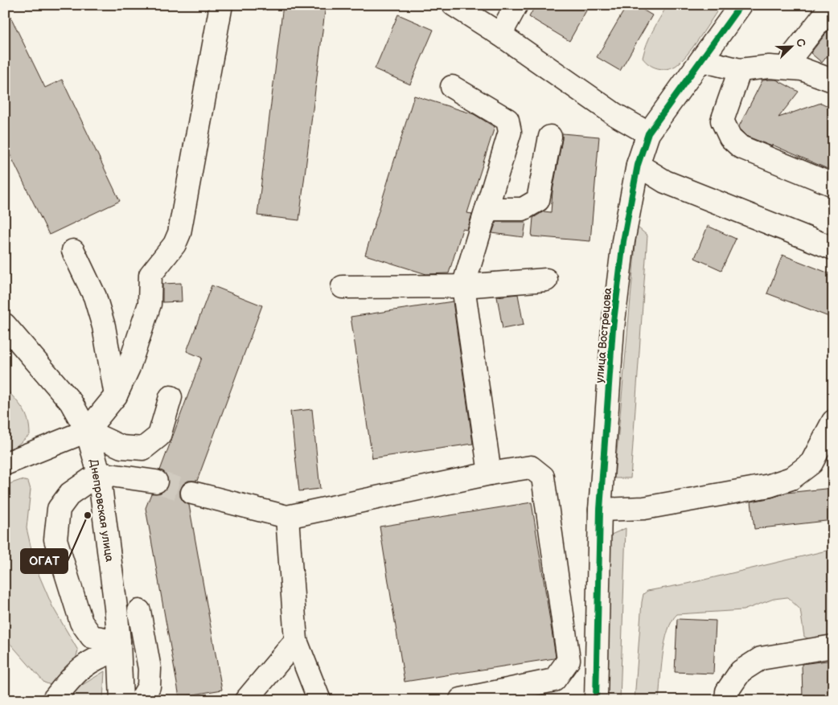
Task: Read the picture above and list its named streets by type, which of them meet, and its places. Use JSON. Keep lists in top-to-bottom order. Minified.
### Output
{"streets":{"street":["улица Вострецова","Днепровская улица"]},"places":["ОГАТ"],"north":"top right"}
